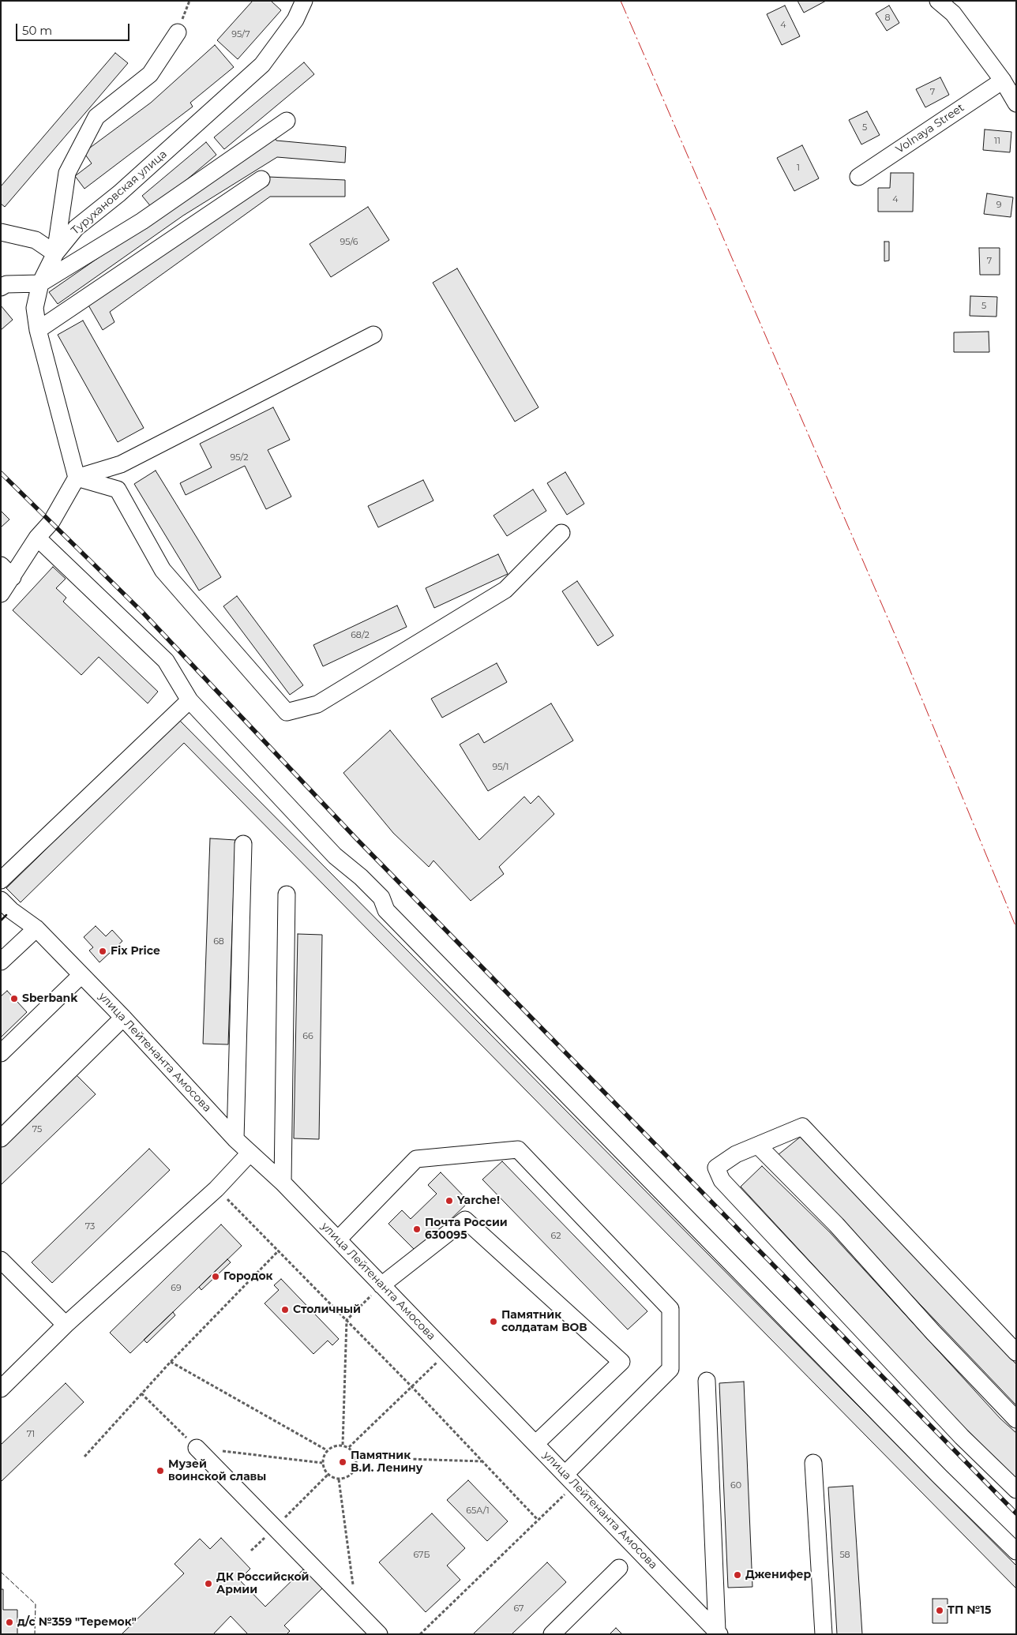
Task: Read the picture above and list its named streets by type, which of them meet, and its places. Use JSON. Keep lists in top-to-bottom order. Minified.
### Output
{"streets":{"street":["Volnaya Street","Турухановская улица","улица Лейтенанта Амосова"]},"places":["Fix Price","Sberbank","Yarche!","Почта России 630095","Городок","Столичный","Памятник солдатам ВОВ","Памятник В.И. Ленину","Музей воинской славы","Дженифер","ДК Российской Армии","ТП №15","д/с №359 \"Теремок\""],"house_numbers":["8","4","95/7","7","5","11","1","4","9","95/6","7","5","95/2","68/2","95/1","68","66","75","73","62","69","71","60","65А/1","67Б","58","67"],"scale_bar":"50 m"}
